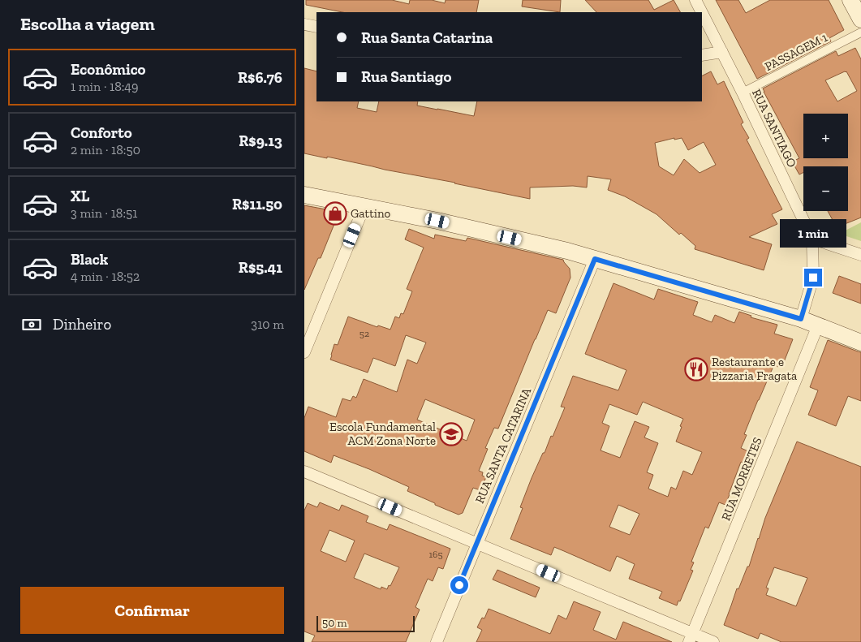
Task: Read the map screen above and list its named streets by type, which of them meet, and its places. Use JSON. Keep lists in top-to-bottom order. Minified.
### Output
{"streets":{"street":["PASSAGEM 1","RUA SANTIAGO","RUA SANTA CATARINA","RUA MORRETES"]},"crossings":[["PASSAGEM 1","RUA SANTIAGO"]],"places":{"shop":["Gattino"],"restaurant":["Restaurante e Pizzaria Fragata"],"school or university":["Escola Fundamental ACM Zona Norte"]},"house_numbers":["52","165"],"scale_bar":"50 m","page":{"heading":"Escolha a viagem","banner":["Rua Santa Catarina","Rua Santiago"],"list":[{"name":"Econômico","note":"1 min · 18:49","value":"R$6.76"},{"name":"Conforto","note":"2 min · 18:50","value":"R$9.13"},{"name":"XL","note":"3 min · 18:51","value":"R$11.50"},{"name":"Black","note":"4 min · 18:52","value":"R$5.41"}],"map_buttons":["+","−"],"bubble":"1 min","pay":["Dinheiro","310 m"],"buttons":"Confirmar","scale":"50 m"}}
